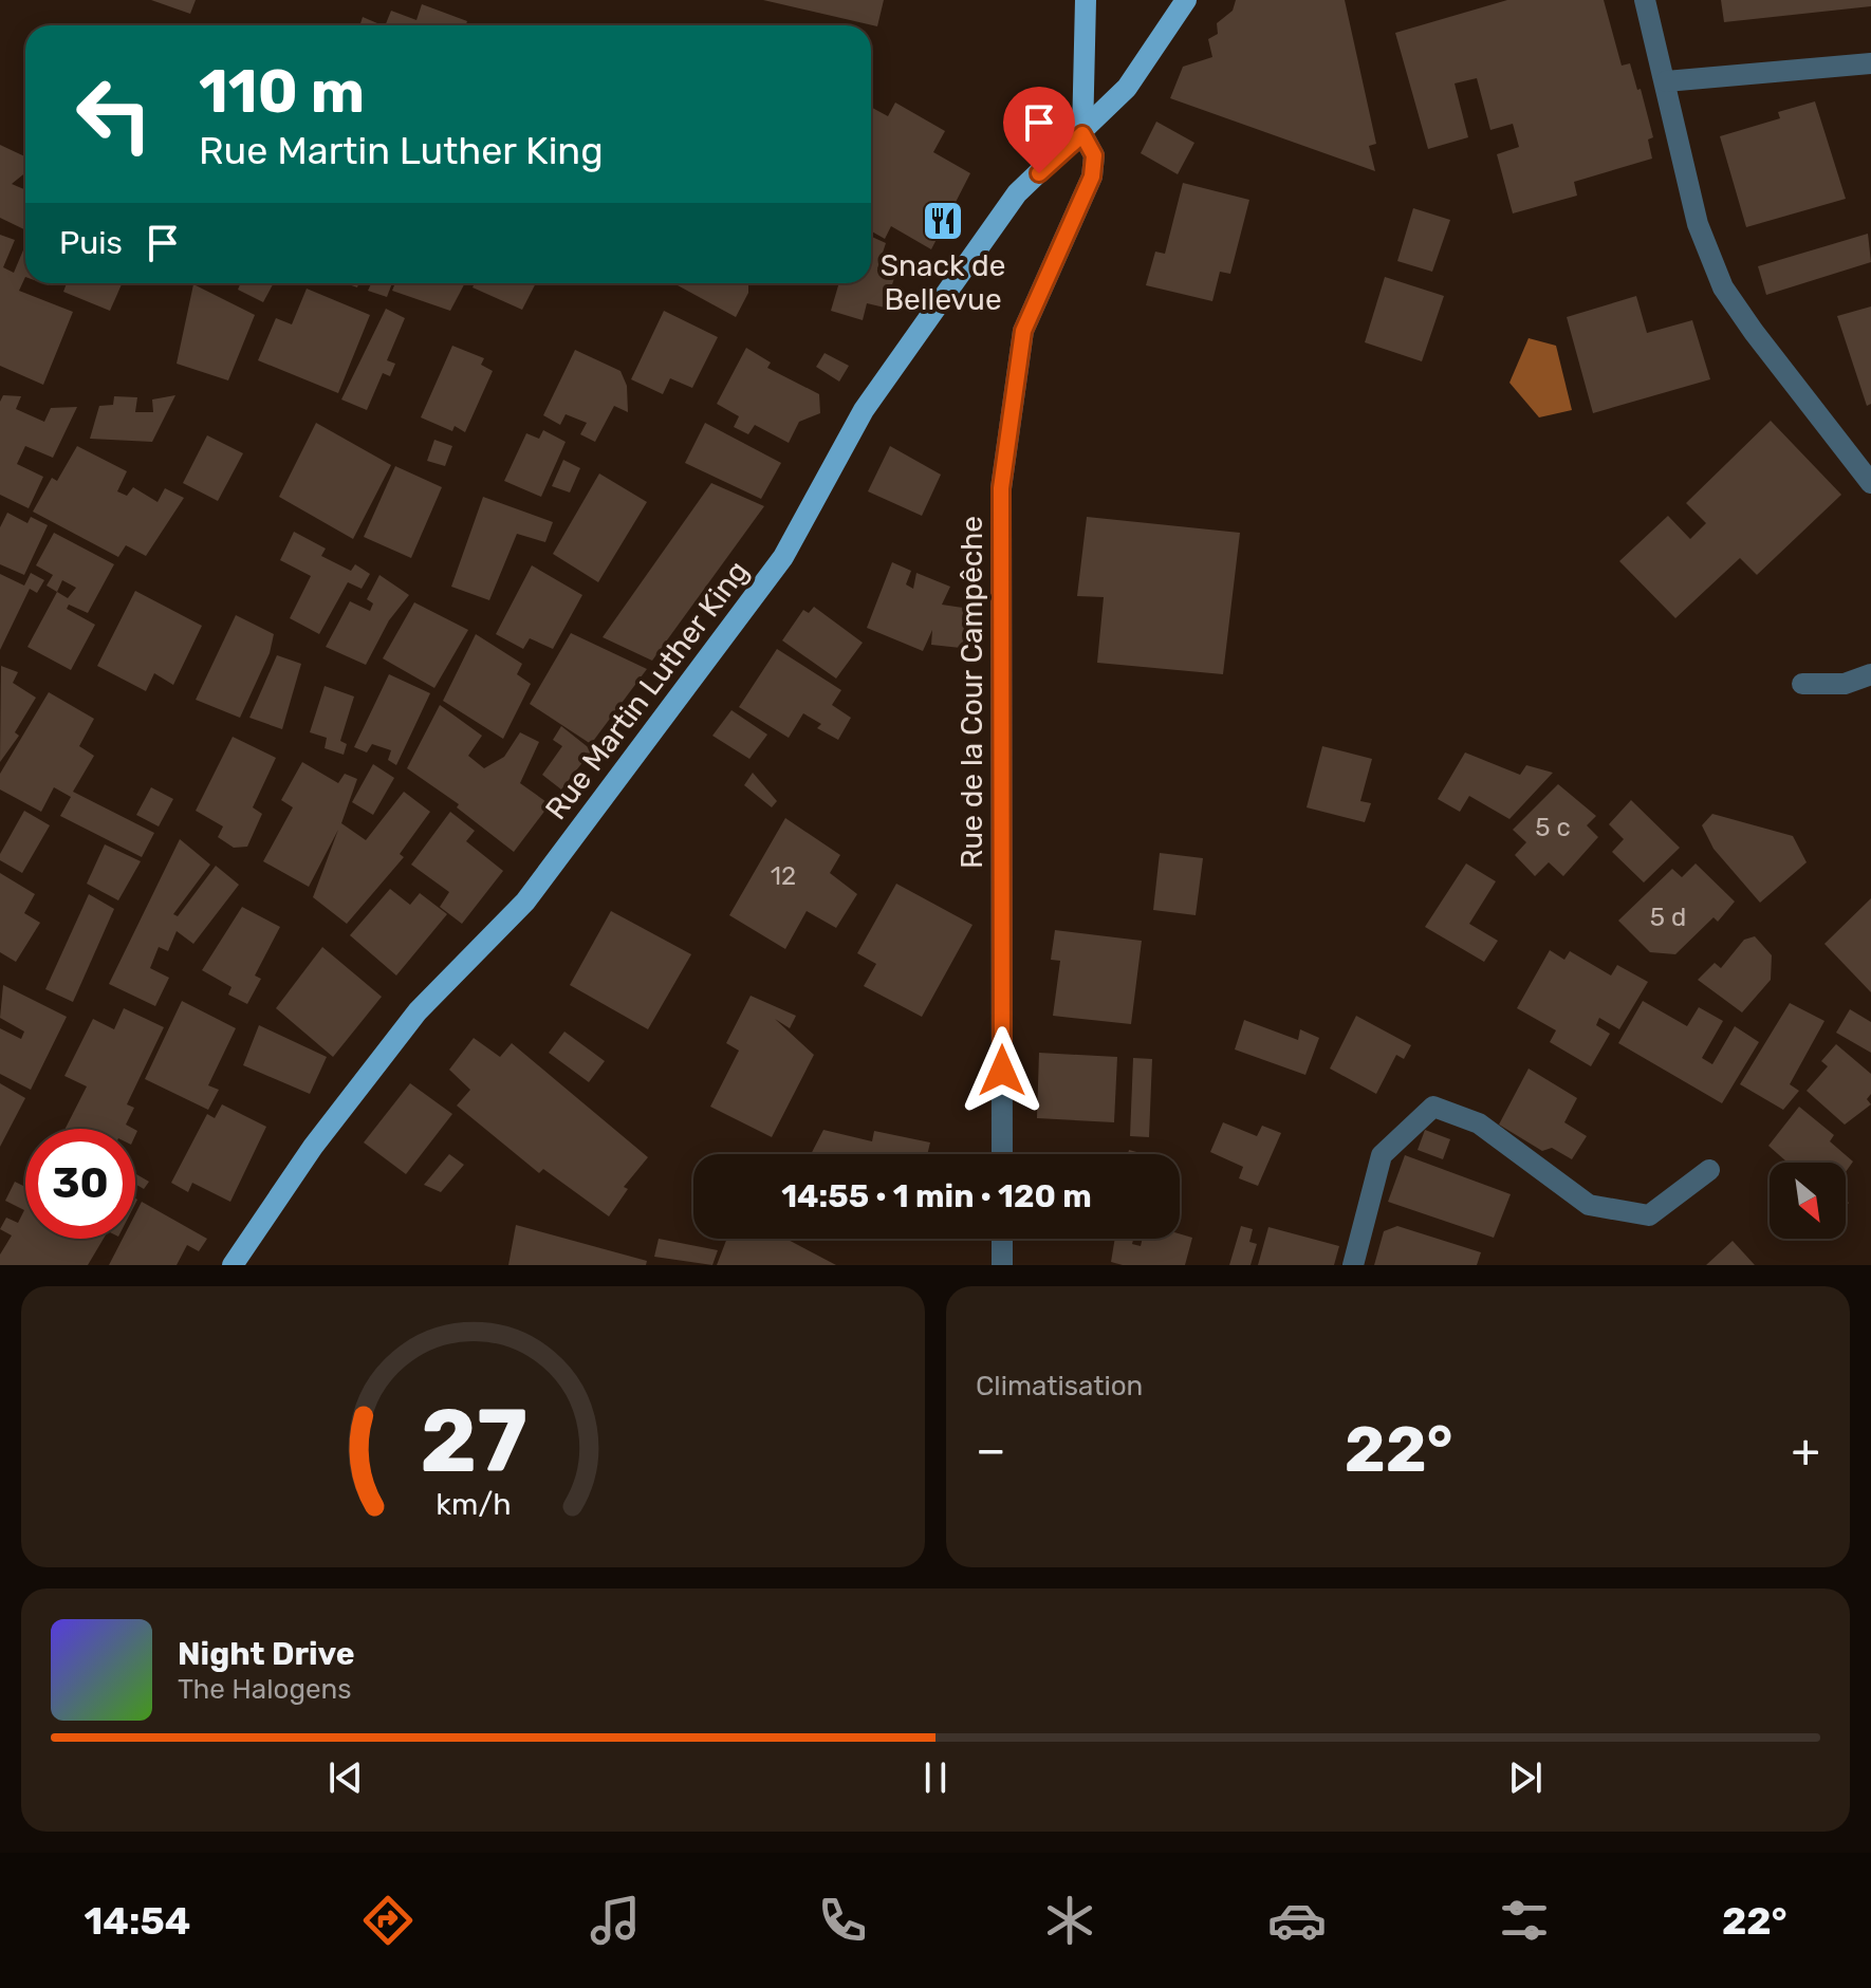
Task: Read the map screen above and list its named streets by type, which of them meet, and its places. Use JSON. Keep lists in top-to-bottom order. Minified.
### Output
{"streets":{"main road":["Rue Martin Luther King"],"street":["Rue de la Cour Campêche"]},"crossings":[["Rue Martin Luther King","Rue de la Cour Campêche"]],"places":{"restaurant":["Snack de Bellevue"]},"house_numbers":["5 c","12","5 d"],"north":"bottom right","page":{"turn":["110 m","Rue Martin Luther King"],"then":"Puis","limit":"30","trip":"14:55 · 1 min · 120 m","tile":"Climatisation","heat":["−","22°","+"],"song":["Night Drive","The Halogens"],"tabs":["14:54","22°"],"gauge":["27","km/h"]}}
